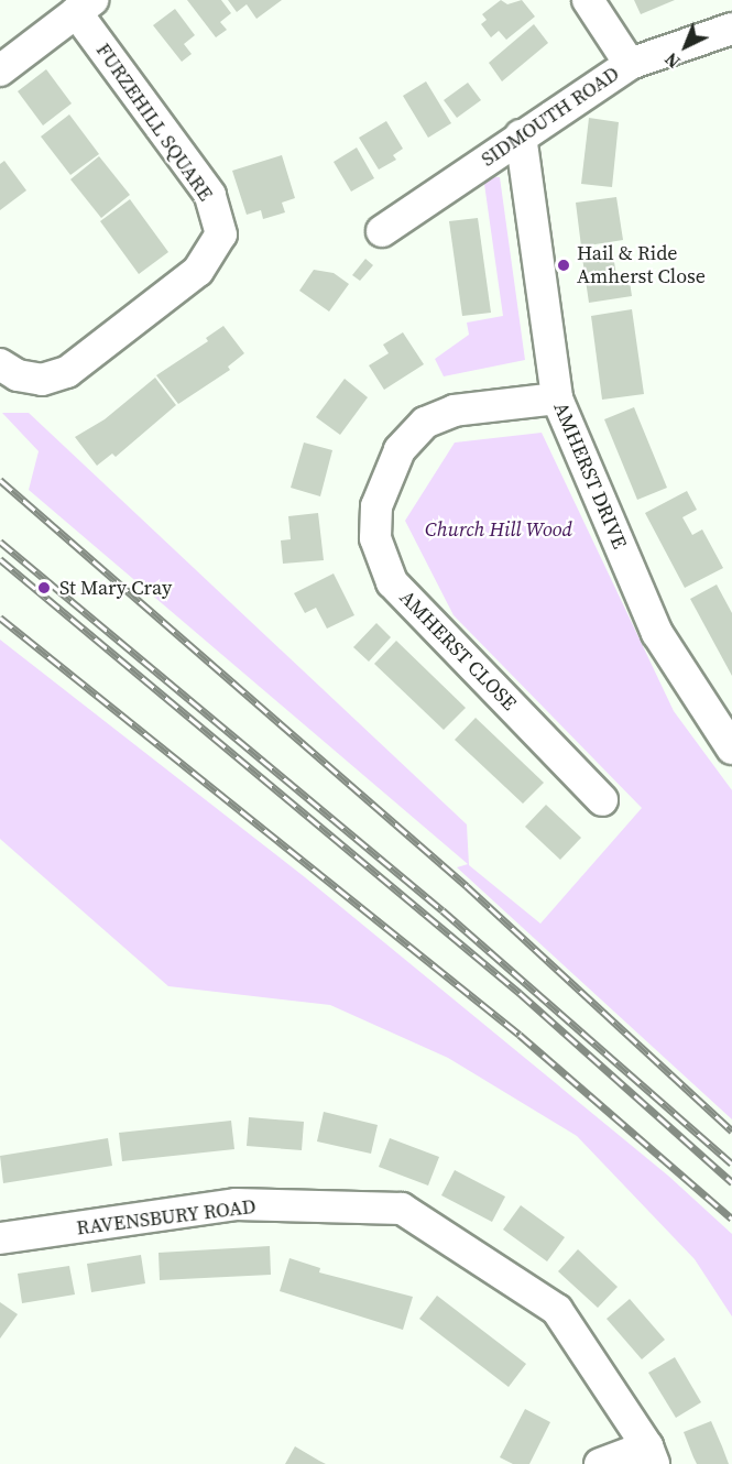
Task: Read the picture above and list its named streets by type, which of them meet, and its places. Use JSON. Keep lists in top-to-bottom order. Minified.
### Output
{"streets":{"street":["SIDMOUTH ROAD","FURZEHILL SQUARE","AMHERST DRIVE","AMHERST CLOSE","RAVENSBURY ROAD"]},"crossings":[["SIDMOUTH ROAD","AMHERST DRIVE"],["AMHERST DRIVE","AMHERST CLOSE"]],"parks":["Church Hill Wood"],"places":["Hail & Ride Amherst Close","St Mary Cray"],"north":"bottom left"}
